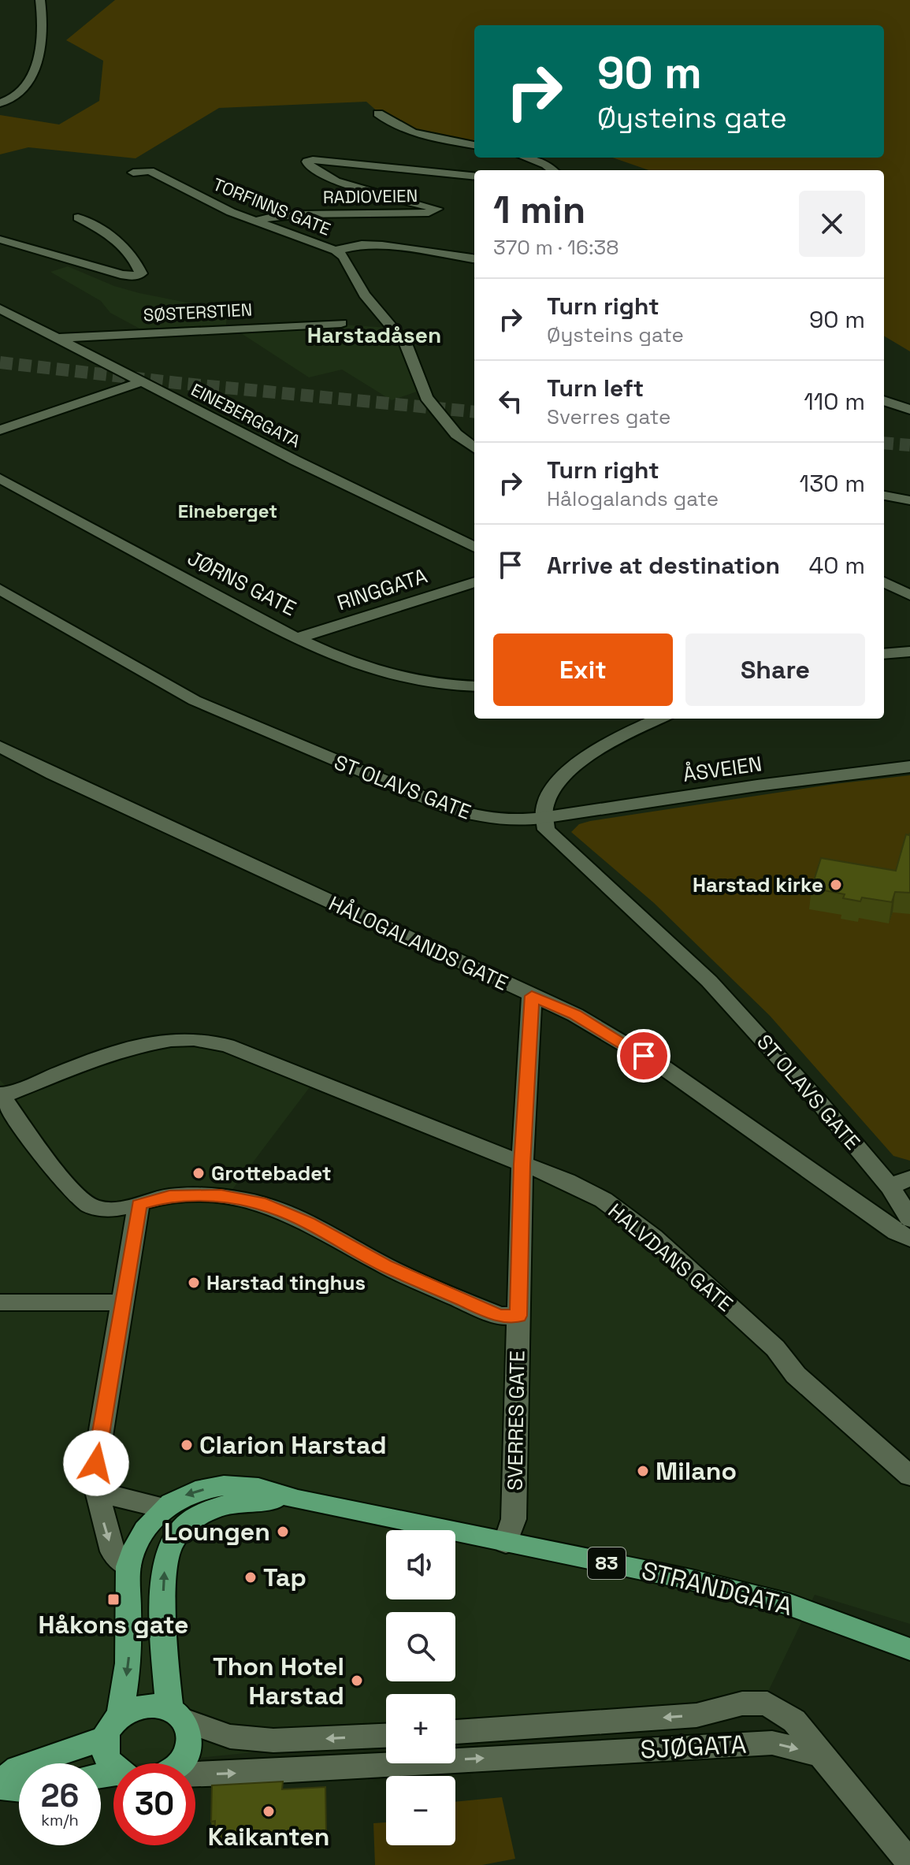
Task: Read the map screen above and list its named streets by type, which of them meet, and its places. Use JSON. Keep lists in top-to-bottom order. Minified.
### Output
{"streets":{"highway":["83","STRANDGATA"],"street":["RADIOVEIEN","TORFINNS GATE","SØSTERSTIEN","EINEBERGGATA","JØRNS GATE","RINGGATA","ÅSVEIEN","ST OLAVS GATE","HÅLOGALANDS GATE","HALVDANS GATE","SVERRES GATE","SJØGATA"]},"crossings":[["RADIOVEIEN","TORFINNS GATE"],["SØSTERSTIEN","EINEBERGGATA"],["JØRNS GATE","RINGGATA"],["ÅSVEIEN","ST OLAVS GATE"],["HÅLOGALANDS GATE","SVERRES GATE"],["HALVDANS GATE","SVERRES GATE"],["SVERRES GATE","STRANDGATA"],["83","STRANDGATA"]],"districts":["Harstadåsen","Eineberget"],"places":{"other":["Harstad kirke","Grottebadet","Harstad tinghus","Clarion Harstad","Milano","Loungen","Tap","Thon Hotel Harstad","Kaikanten"],"transit":["Håkons gate"]},"page":{"turn":["90 m","Øysteins gate"],"heading":["1 min","370 m · 16:38"],"list":[{"name":"Turn right","note":"Øysteins gate","value":"90 m"},{"name":"Turn left","note":"Sverres gate","value":"110 m"},{"name":"Turn right","note":"Hålogalands gate","value":"130 m"},{"name":"Arrive at destination","value":"40 m"}],"buttons":["Exit","Share"],"map_buttons":["+","−"],"speed":"26 km/h","limit":"30"}}
